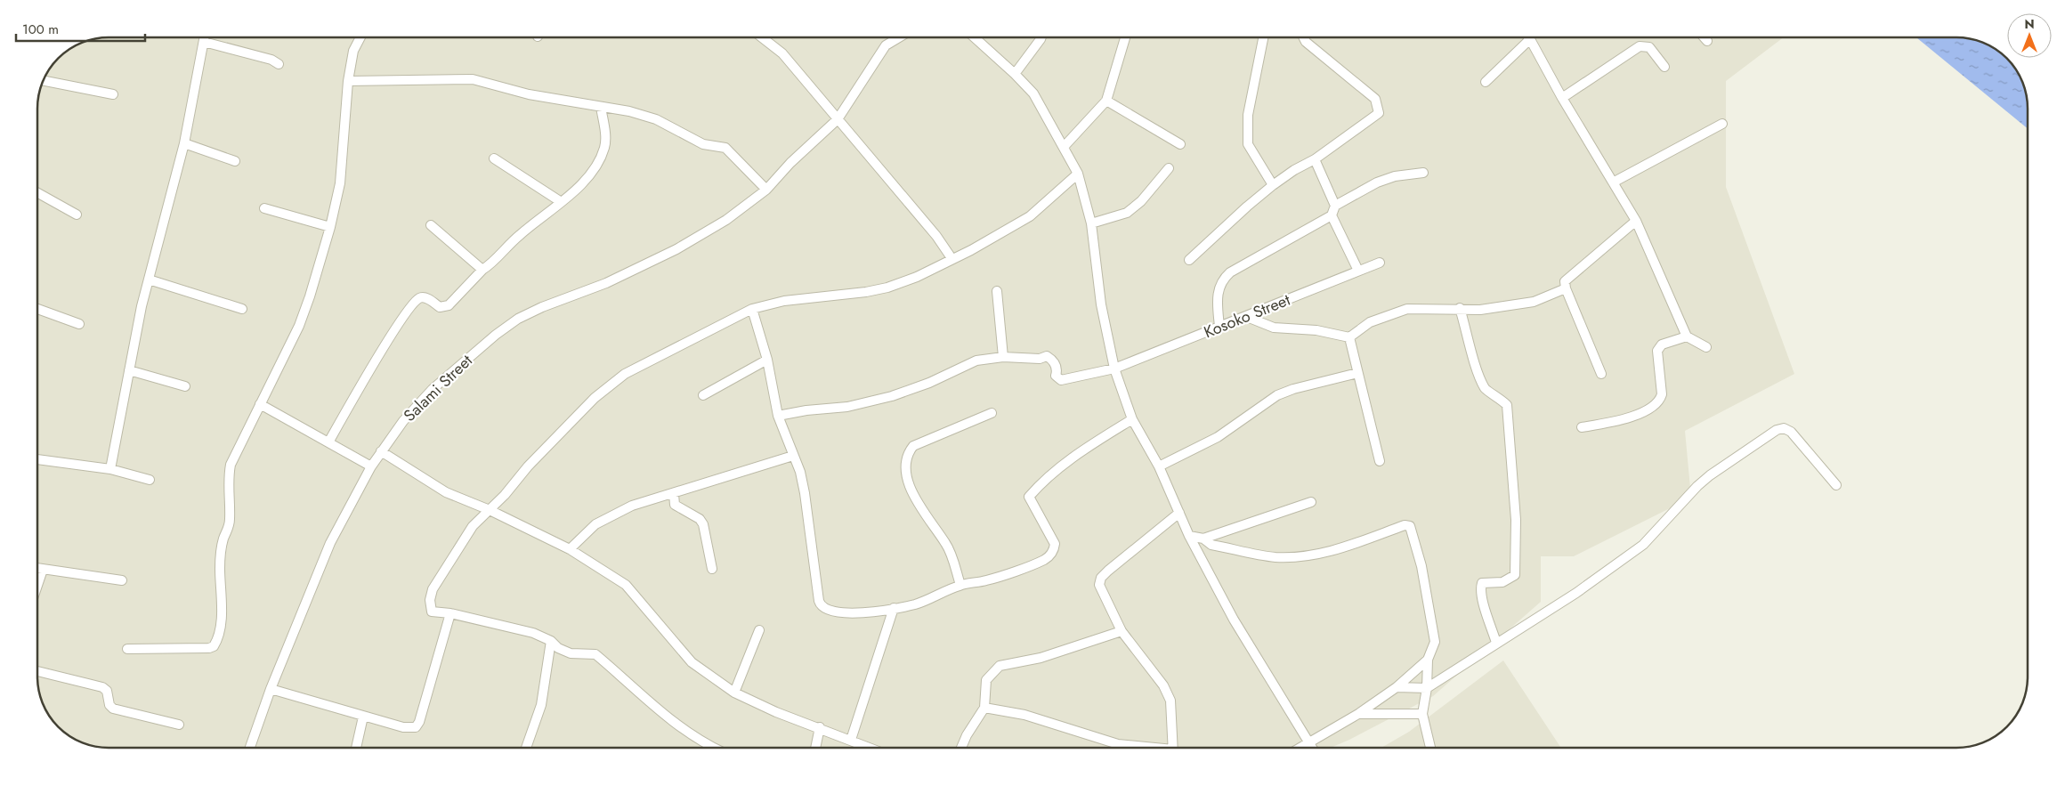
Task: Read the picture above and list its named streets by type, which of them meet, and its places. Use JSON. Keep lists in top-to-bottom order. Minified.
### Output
{"streets":{"street":["Kosoko Street","Salami Street"]},"scale_bar":"100 m","north":"top"}
